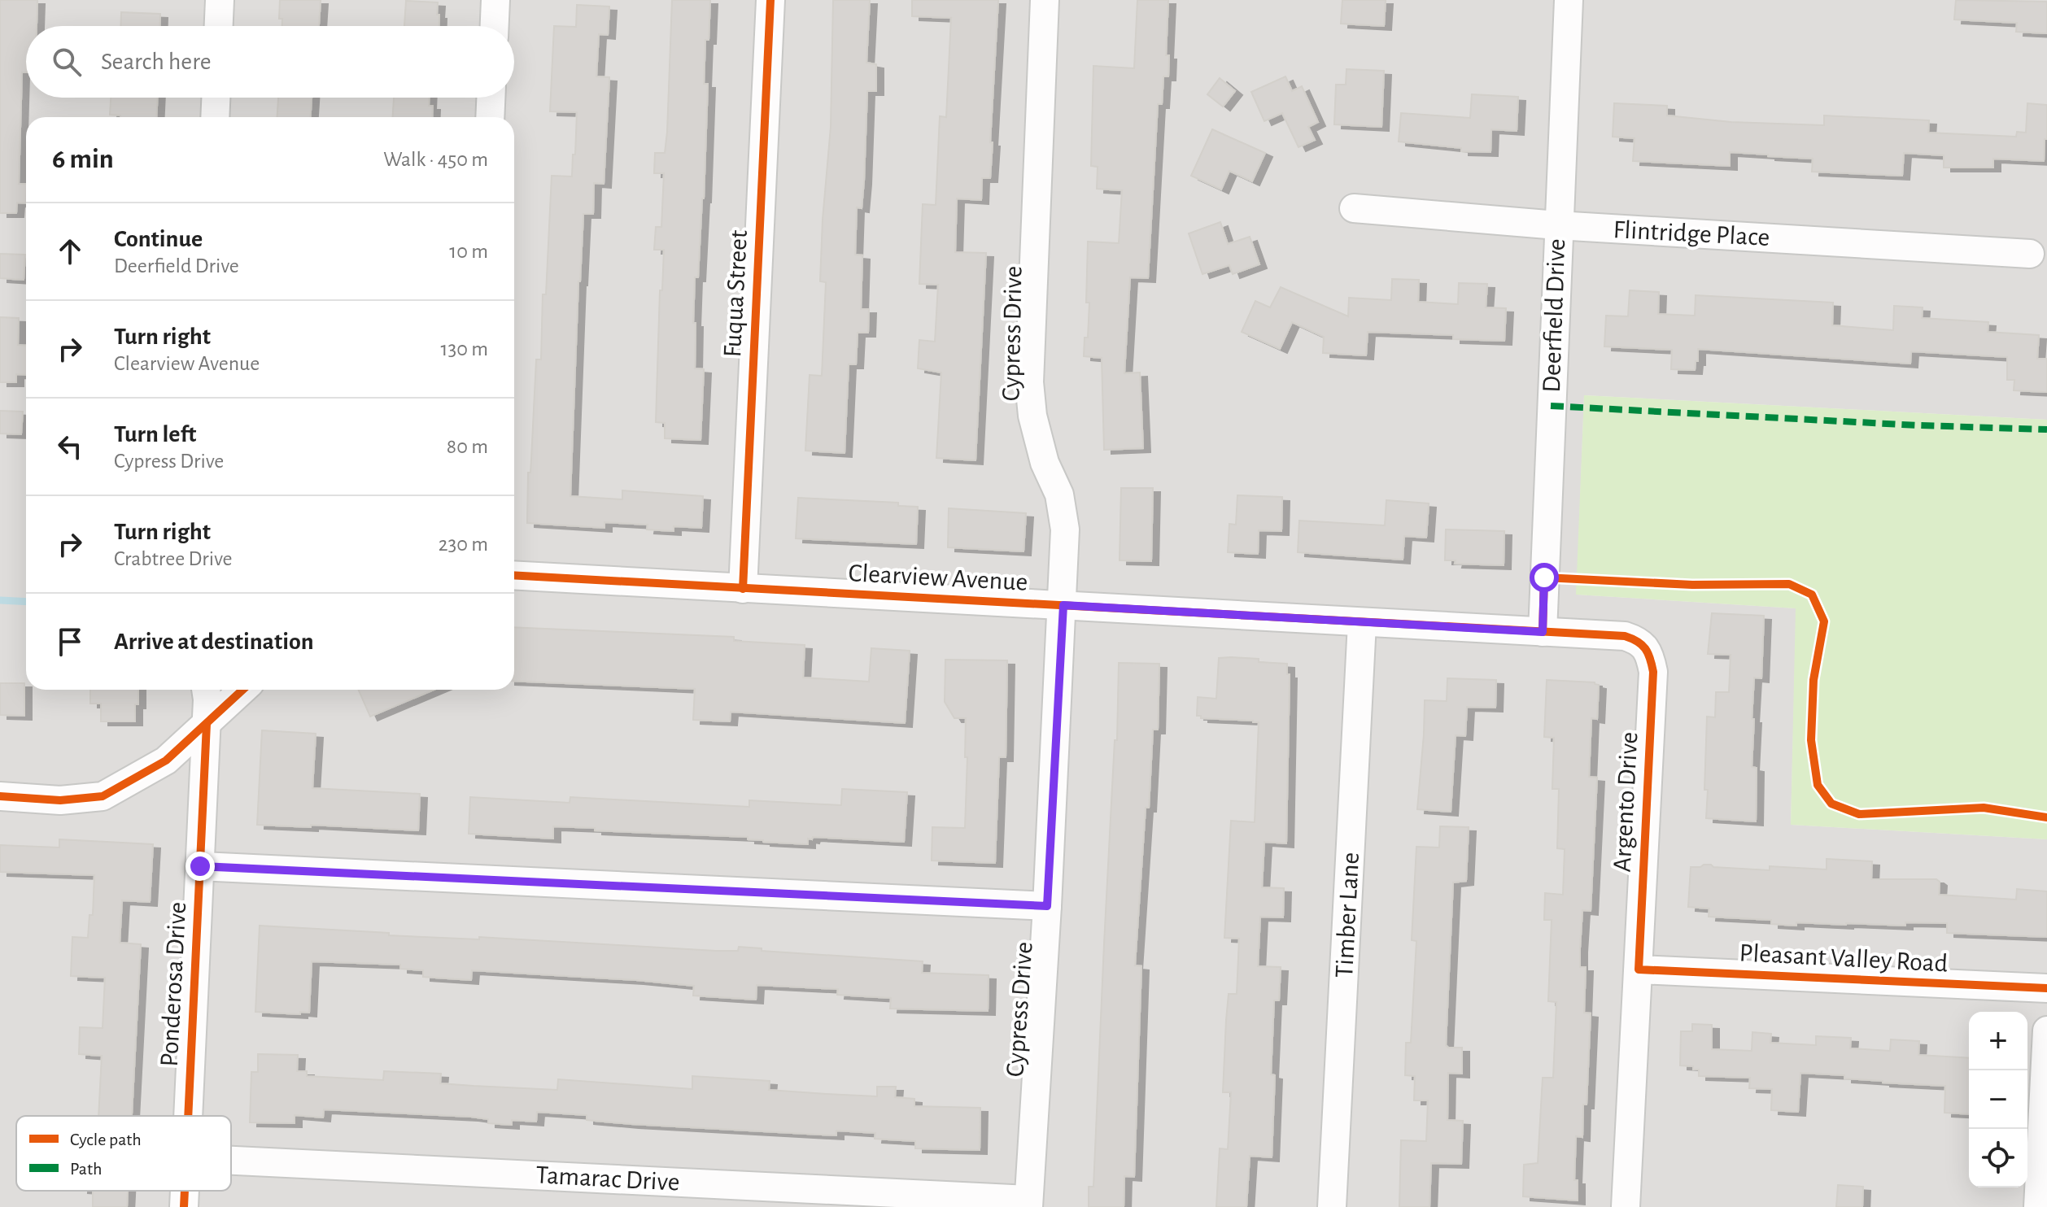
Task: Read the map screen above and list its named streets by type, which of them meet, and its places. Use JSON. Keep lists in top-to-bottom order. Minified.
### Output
{"streets":{"street":["Flintridge Place","Fuqua Street","Deerfield Drive","Cypress Drive","Clearview Avenue","Argento Drive","Timber Lane","Pleasant Valley Road","Ponderosa Drive","Tamarac Drive"]},"crossings":[["Flintridge Place","Deerfield Drive"],["Fuqua Street","Clearview Avenue"],["Deerfield Drive","Clearview Avenue"],["Cypress Drive","Clearview Avenue"],["Cypress Drive","Tamarac Drive"],["Clearview Avenue","Argento Drive"],["Clearview Avenue","Timber Lane"],["Argento Drive","Pleasant Valley Road"]],"legend":["Cycle path","Path"],"page":{"search":"Search here","heading":["6 min","Walk · 450 m"],"list":[["Continue","Deerfield Drive","10 m"],["Turn right","Clearview Avenue","130 m"],["Turn left","Cypress Drive","80 m"],["Turn right","Crabtree Drive","230 m"],"Arrive at destination"],"map_buttons":["+","−"]}}
